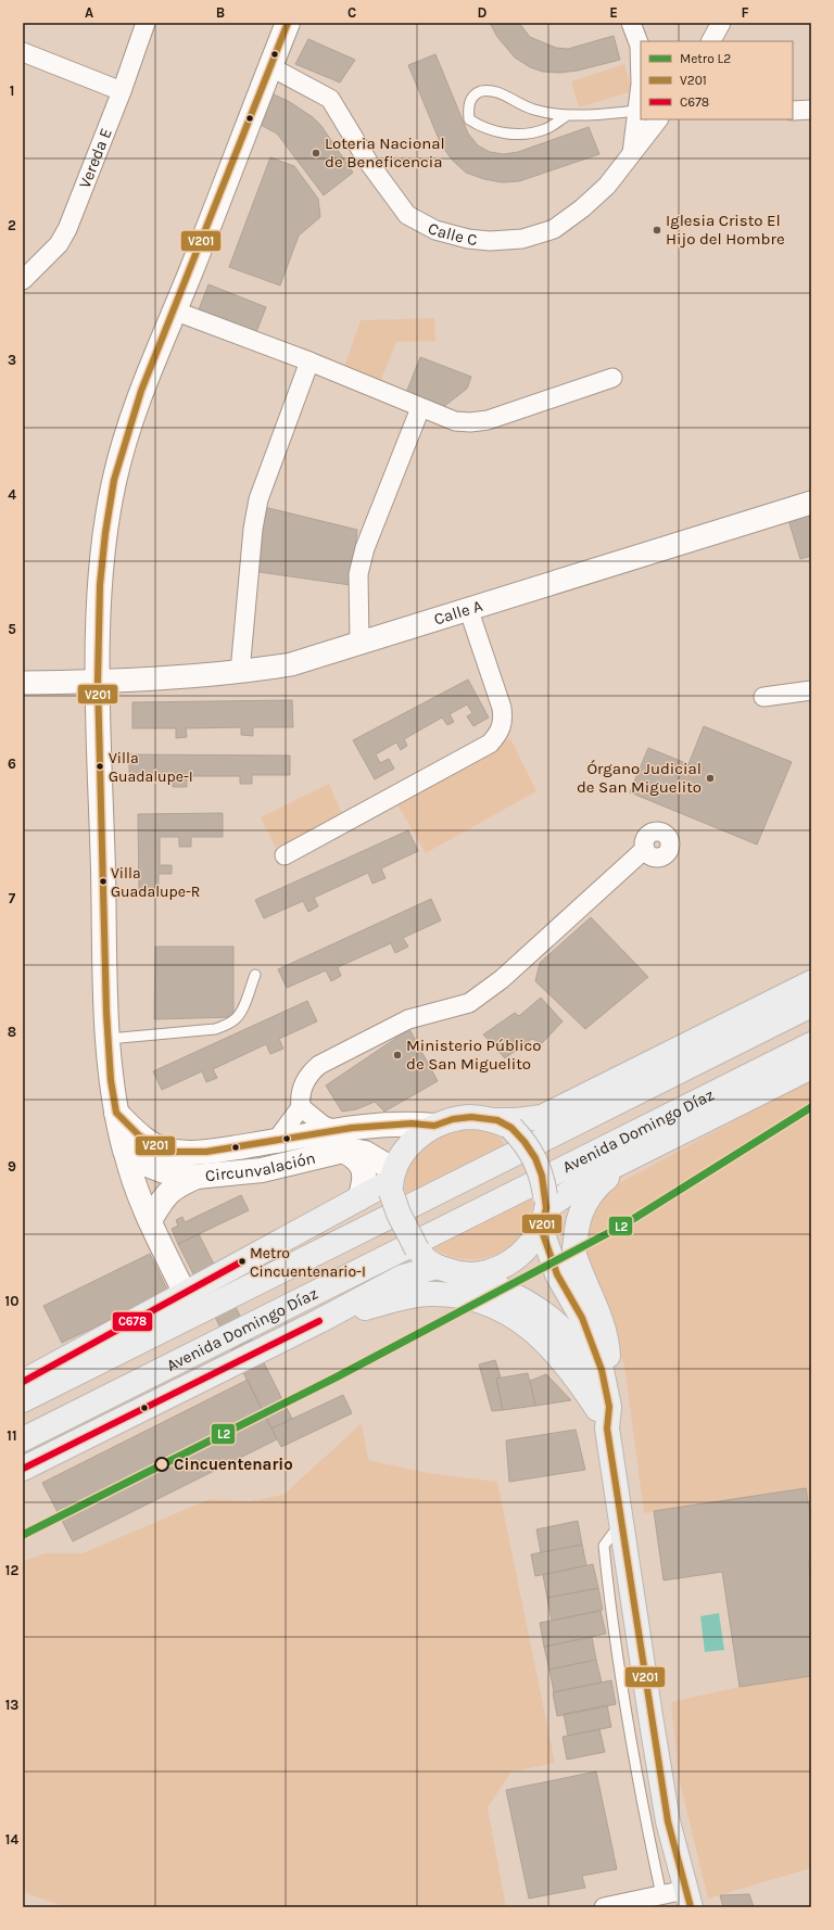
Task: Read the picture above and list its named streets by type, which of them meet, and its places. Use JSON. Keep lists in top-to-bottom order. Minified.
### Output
{"streets":{"main road":["Avenida Domingo Díaz","Circunvalación"],"street":["Vereda E","Calle C","Calle A"]},"places":["Loteria Nacional de Beneficencia","Iglesia Cristo El Hijo del Hombre","Villa Guadalupe-I","Órgano Judicial de San Miguelito","Villa Guadalupe-R","Ministerio Público de San Miguelito","Metro Cincuentenario-I","Cincuentenario"],"lines":["transit line V201","metro line L2","transit line C678"],"legend":["Metro L2","V201","C678"],"grid":{"columns":["A","B","C","D","E","F"],"rows":["1","2","3","4","5","6","7","8","9","10","11","12","13","14"]}}
